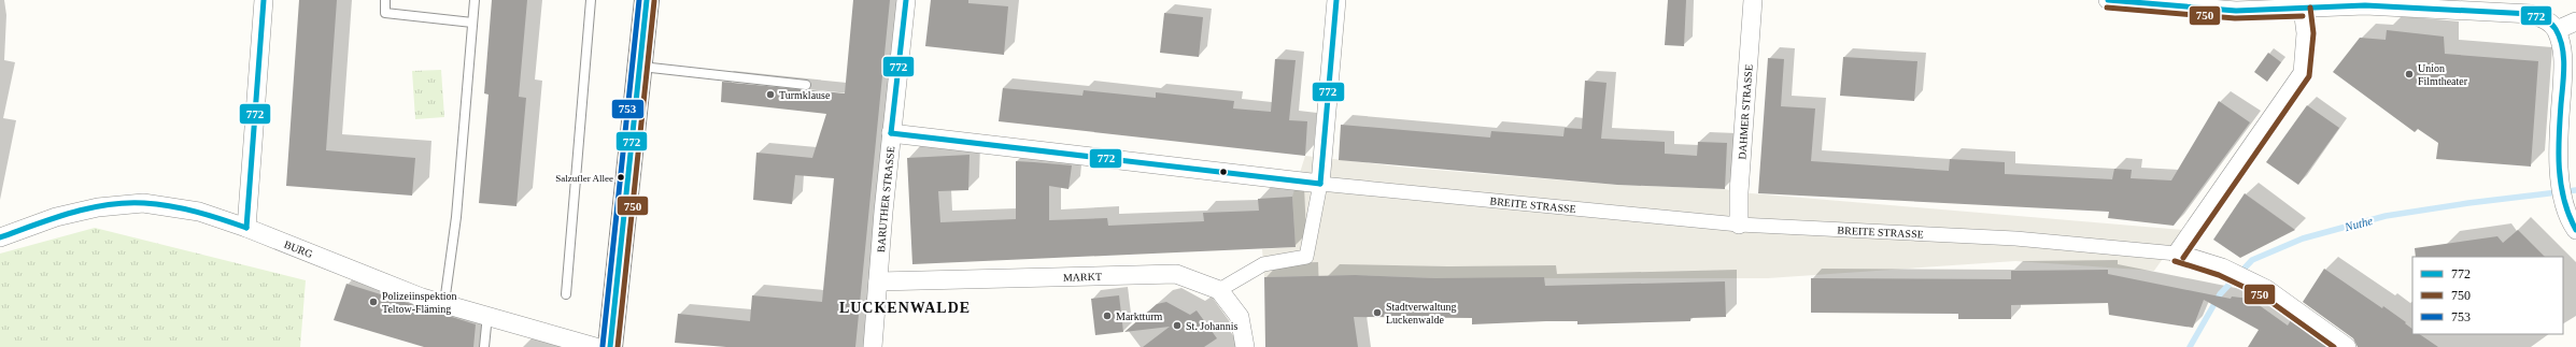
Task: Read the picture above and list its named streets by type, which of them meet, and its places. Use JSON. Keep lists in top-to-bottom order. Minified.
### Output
{"streets":{"street":["DAHMER STRASSE","BARUTHER STRASSE","BREITE STRASSE","BURG","MARKT"]},"crossings":[["DAHMER STRASSE","BREITE STRASSE"],["BARUTHER STRASSE","BREITE STRASSE"],["BARUTHER STRASSE","MARKT"]],"districts":["LUCKENWALDE"],"water":["Nuthe"],"places":["Union Filmtheater","Turmklause","Salzufler Allee","Polizeiinspektion Teltow-Fläming","Stadtverwaltung Luckenwalde","Marktturm","St. Johannis"],"lines":["transit line 772","transit line 753","transit line 750"],"legend":["772","750","753"]}
